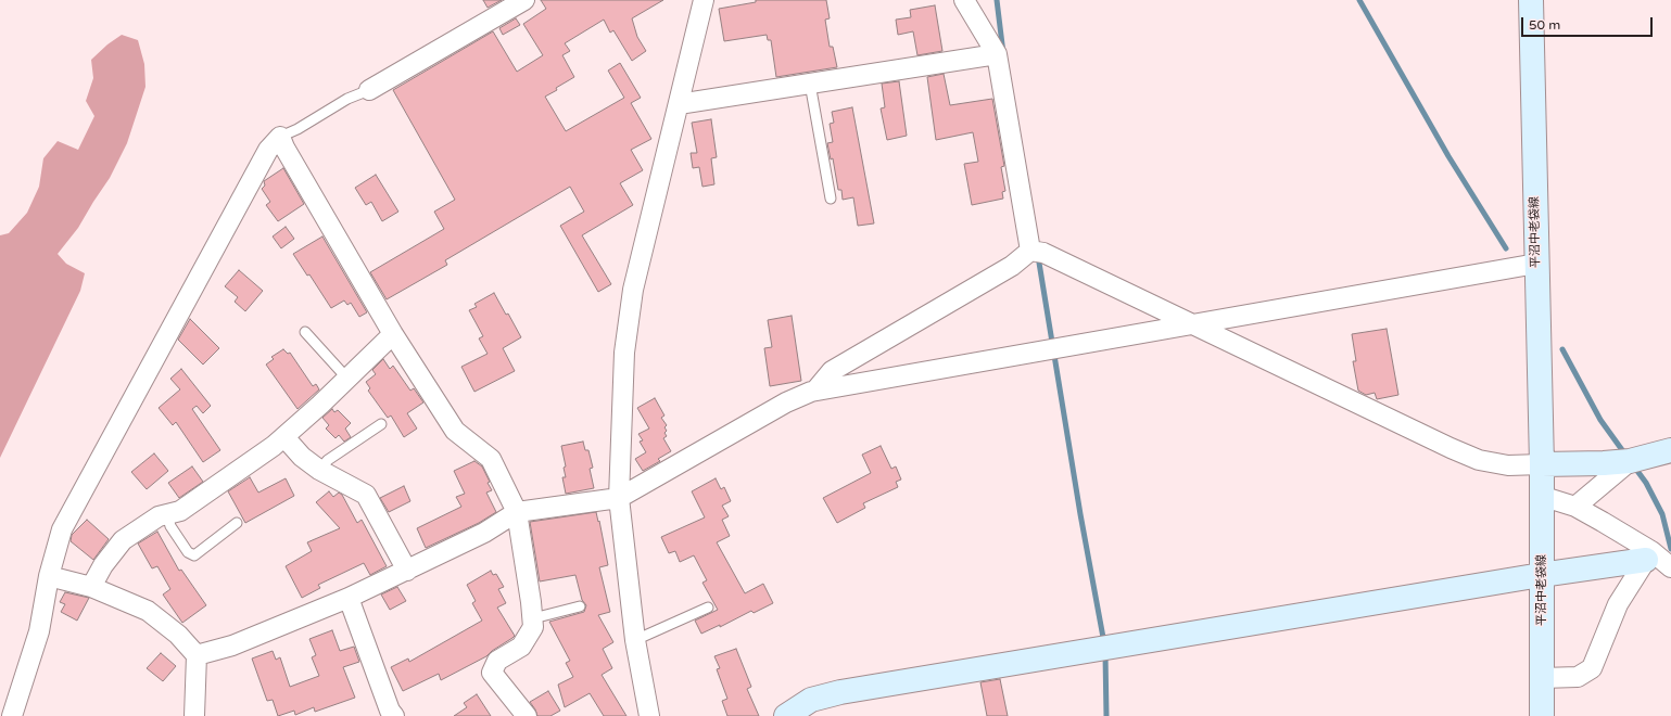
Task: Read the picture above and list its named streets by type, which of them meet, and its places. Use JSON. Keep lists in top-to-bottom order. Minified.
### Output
{"streets":{"street":["平沼中老袋線"]},"scale_bar":"50 m"}
